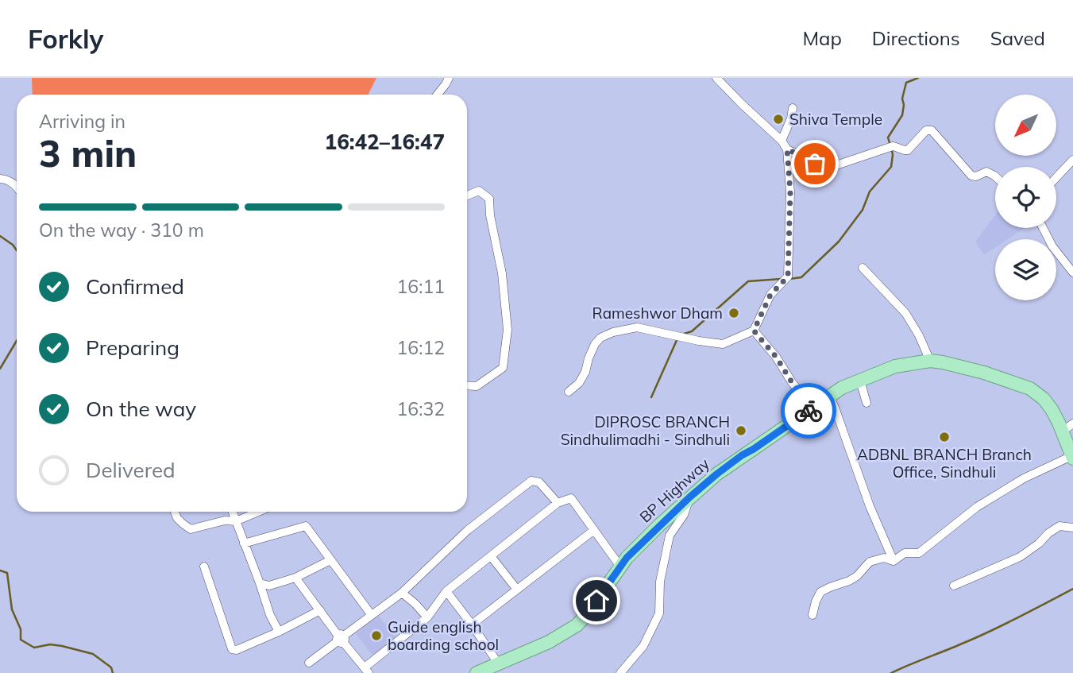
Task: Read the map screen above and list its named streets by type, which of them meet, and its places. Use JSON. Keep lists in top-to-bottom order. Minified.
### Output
{"streets":{"highway":["BP Highway"]},"places":["Shiva Temple","Rameshwor Dham","DIPROSC BRANCH Sindhulimadhi - Sindhuli","ADBNL BRANCH Branch Office, Sindhuli","Guide english boarding school"],"north":"bottom left","page":{"header":"Forkly","nav":["Map","Directions","Saved"],"heading":["3 min","Arriving in","16:42–16:47"],"bar":"On the way · 310 m","list":[["Confirmed","16:11"],["Preparing","16:12"],["On the way","16:32"],"Delivered"]}}
